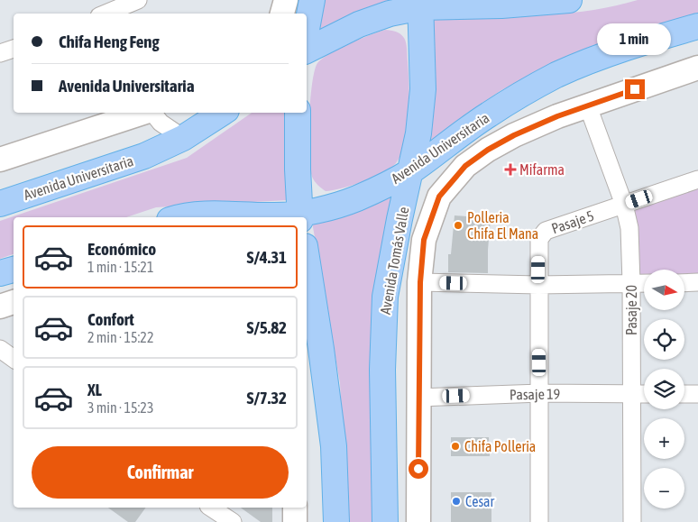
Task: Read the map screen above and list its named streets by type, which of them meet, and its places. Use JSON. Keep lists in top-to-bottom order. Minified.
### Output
{"streets":{"main road":["Avenida Universitaria","Avenida Tomás Valle"],"street":["Pasaje 5","Pasaje 20","Pasaje 19"]},"crossings":[["Avenida Universitaria","Avenida Tomás Valle"],["Avenida Universitaria","Pasaje 20"],["Pasaje 5","Pasaje 20"],["Pasaje 5","Pasaje 19"],["Avenida Tomás Valle","Pasaje 19"],["Pasaje 20","Pasaje 19"]],"places":{"health":["Mifarma"],"other":["Polleria Chifa El Mana","Chifa Polleria","Cesar"]},"north":"right","page":{"banner":["Chifa Heng Feng","Avenida Universitaria"],"bubble":"1 min","list":[{"name":"Económico","note":"1 min · 15:21","value":"S/4.31"},{"name":"Confort","note":"2 min · 15:22","value":"S/5.82"},{"name":"XL","note":"3 min · 15:23","value":"S/7.32"}],"map_buttons":["+","−"],"buttons":"Confirmar"}}
